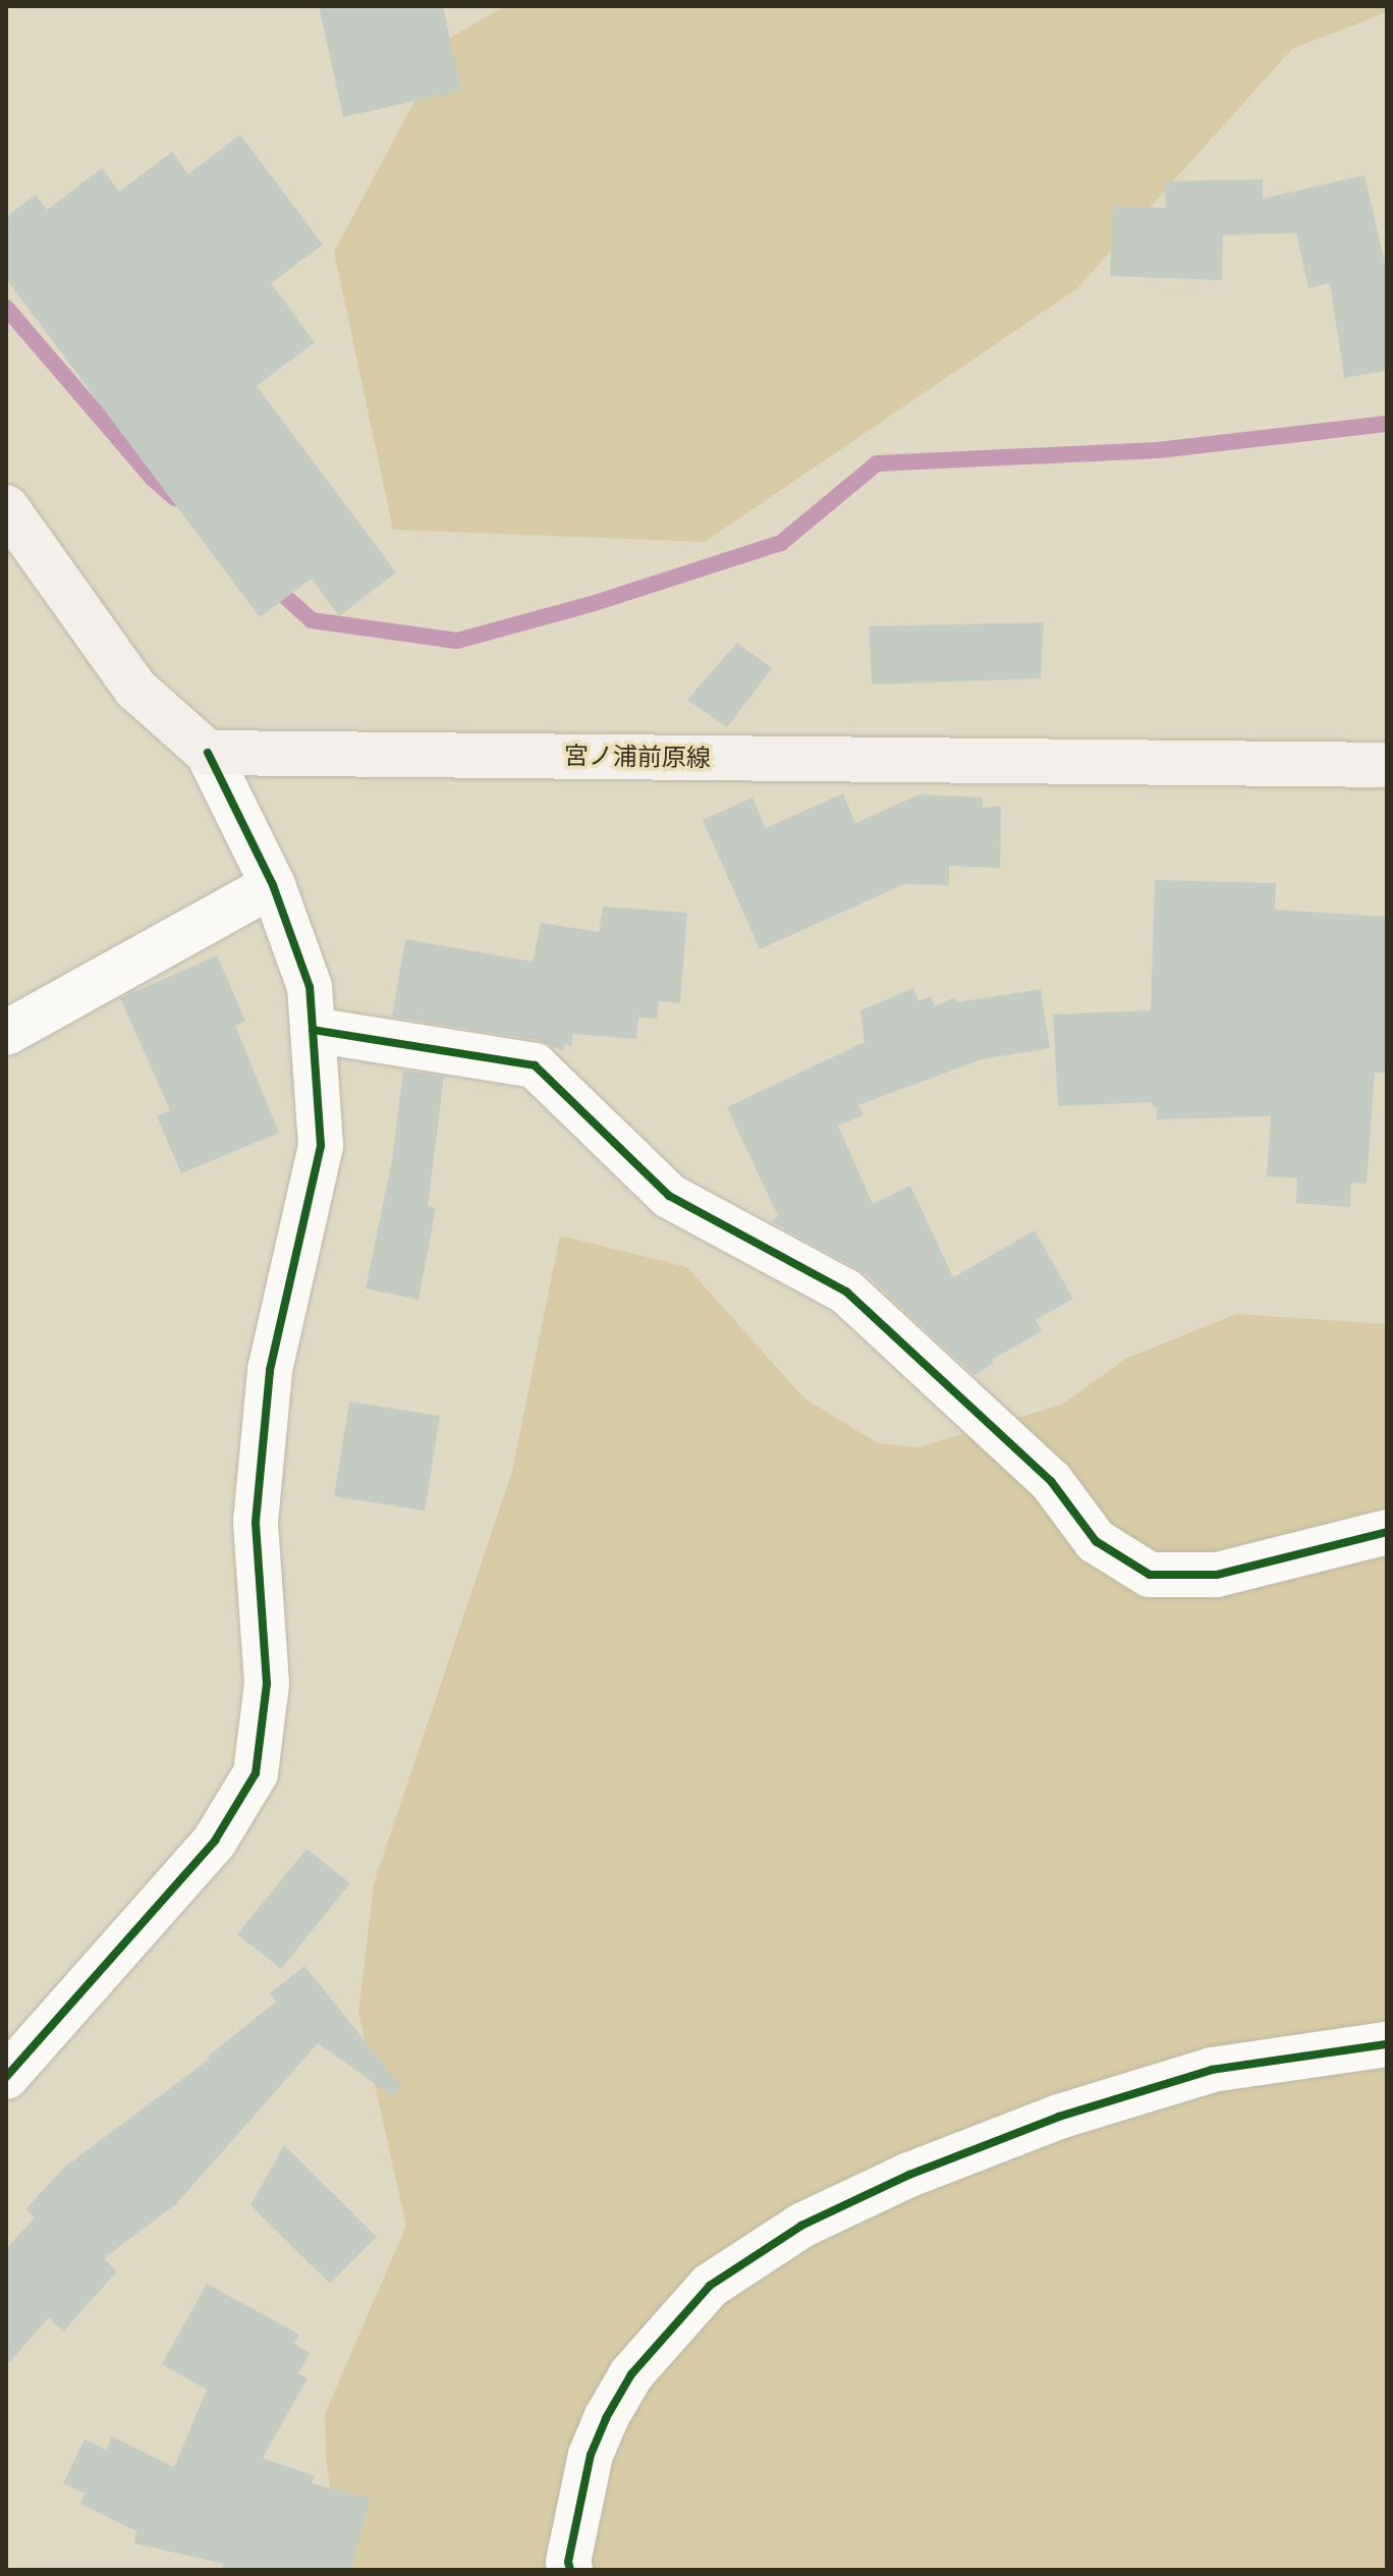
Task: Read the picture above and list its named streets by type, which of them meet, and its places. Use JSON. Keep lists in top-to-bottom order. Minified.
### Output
{"streets":{"main road":["宮ノ浦前原線"]}}
